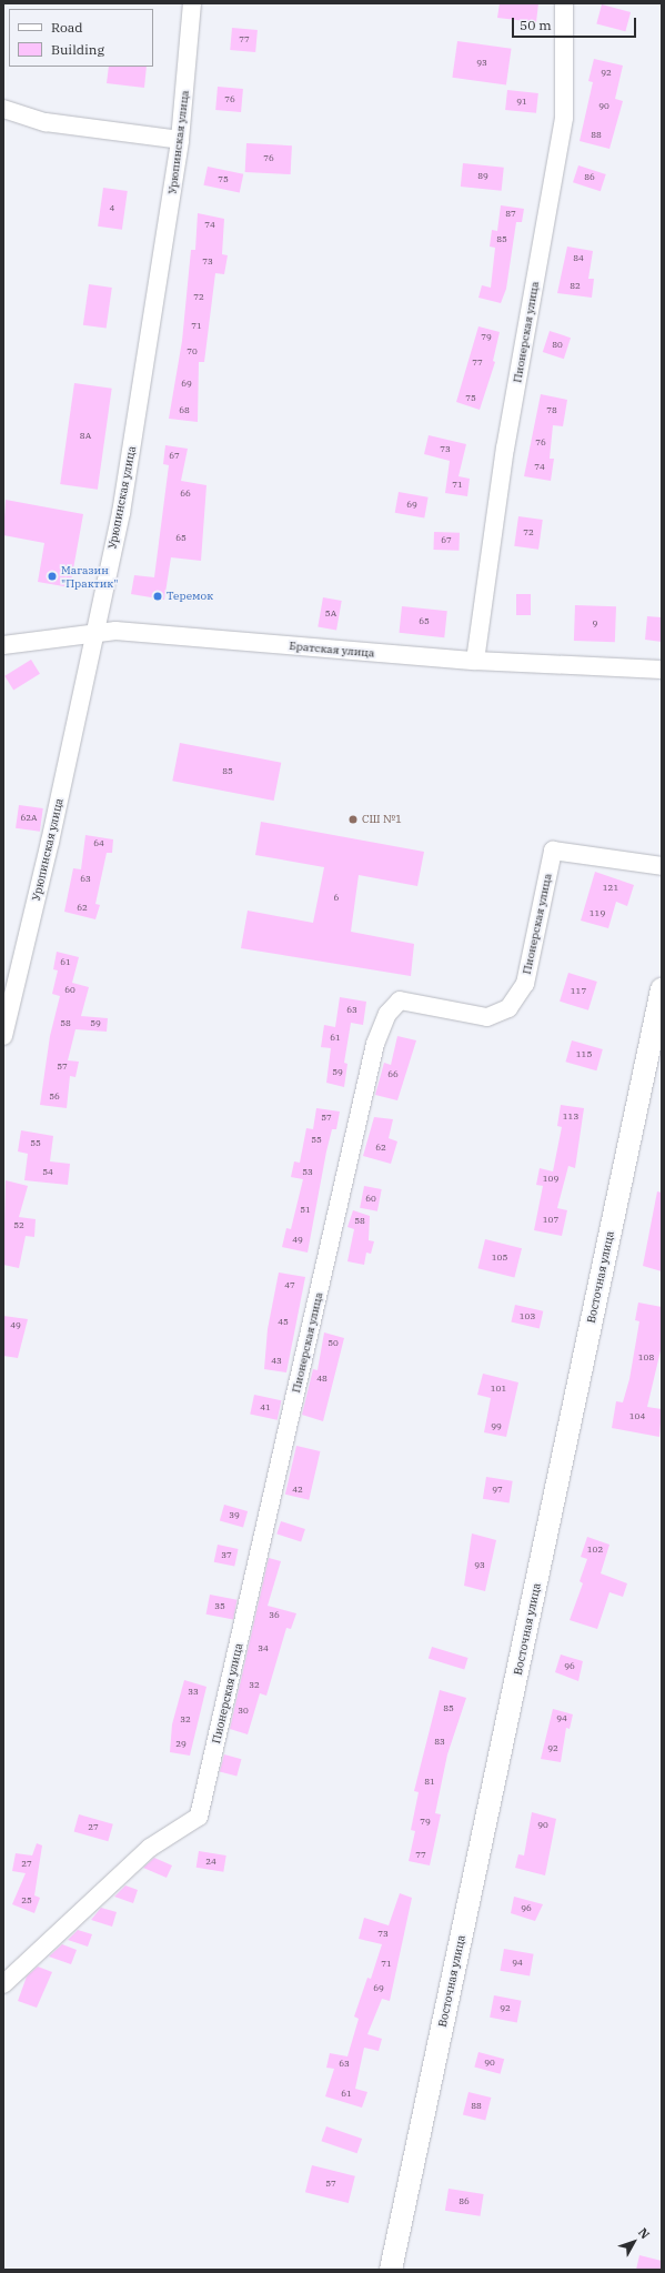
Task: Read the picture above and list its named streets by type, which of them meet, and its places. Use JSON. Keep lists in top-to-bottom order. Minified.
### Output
{"streets":{"street":["Урюпинская улица","Пионерская улица","Братская улица","Восточная улица"]},"crossings":[["Урюпинская улица","Братская улица"],["Пионерская улица","Братская улица"]],"places":["Магазин \"Практик\"","Теремок","СШ №1"],"house_numbers":["77","93","92","76","91","90","88","76","89","86","75","4","87","74","85","84","73","82","72","71","79","80","70","77","69","75","68","78","8А","76","73","67","74","71","66","69","72","65","67","5А","65","9","85","62А","64","63","121","6","62","119","61","60","117","63","58","59","61","115","57","59","66","56","113","57","55","55","62","54","53","109","60","51","107","58","52","49","105","47","103","45","49","50","108","43","48","101","41","104","99","42","97","39","102","37","93","35","36","34","96","32","33","85","30","94","32","83","29","92","81","79","90","27","77","24","27","25","96","73","94","71","69","92","90","63","61","88","57","86"],"legend":["Road","Building"],"scale_bar":"50 m","north":"top right"}
